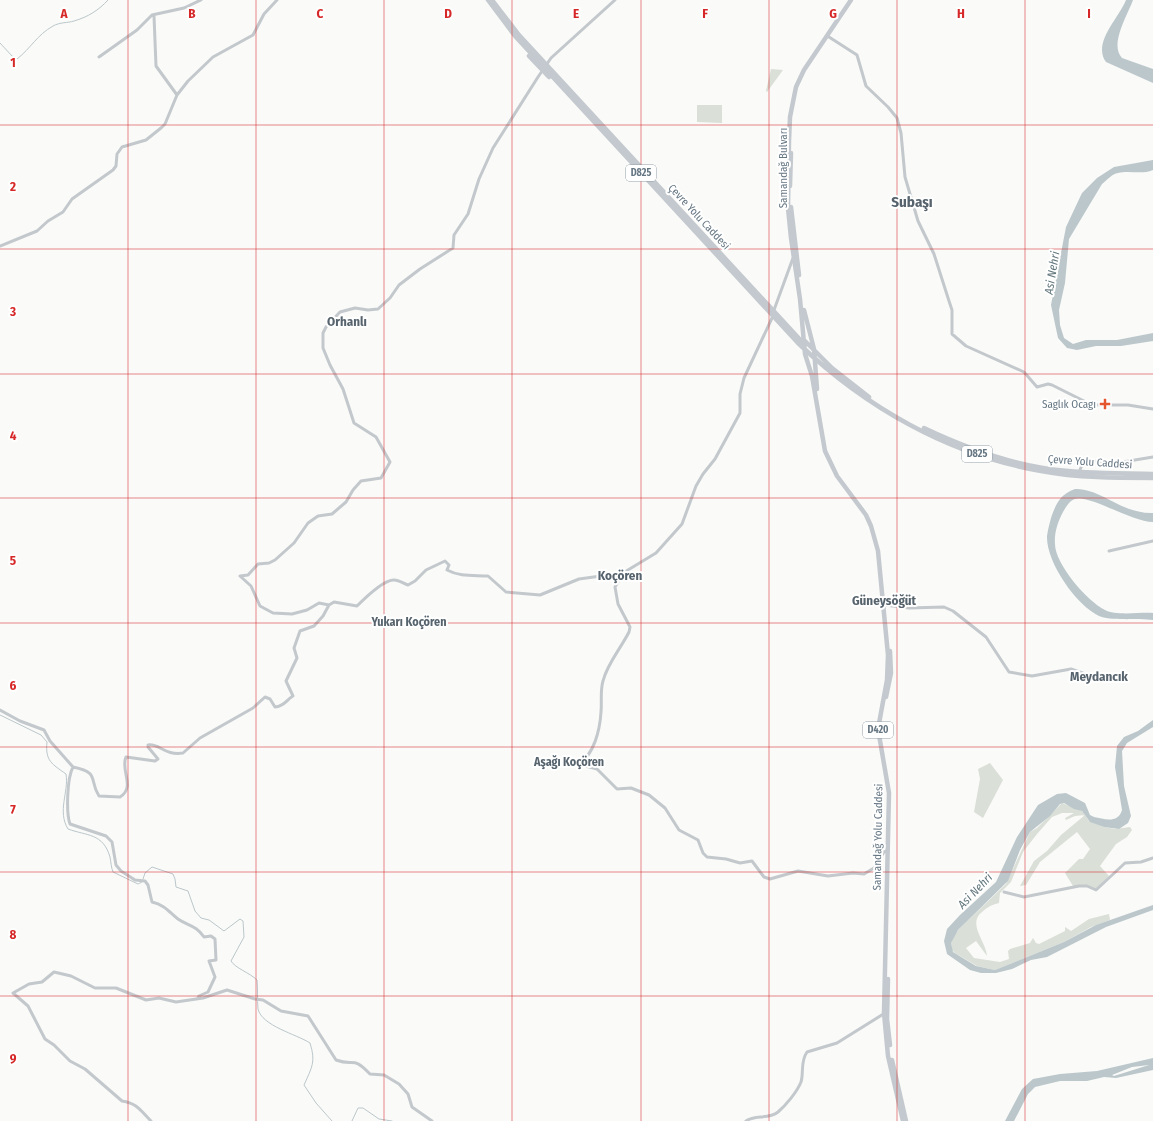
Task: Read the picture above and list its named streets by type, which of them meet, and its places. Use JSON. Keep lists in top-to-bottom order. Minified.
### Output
{"streets":{"highway":["Samandağ Bulvarı","D825","Çevre Yolu Caddesi","D420","Samandağ Yolu Caddesi"]},"crossings":[["Samandağ Bulvarı","D420"],["D420","Samandağ Yolu Caddesi"]],"districts":["Subaşı","Orhanlı","Koçören","Güneysöğüt","Yukarı Koçören","Meydancık","Aşağı Koçören"],"water":["Asi Nehri"],"places":{"health":["Saglık Ocagı"]},"grid":{"columns":["A","B","C","D","E","F","G","H","I"],"rows":["1","2","3","4","5","6","7","8","9"]}}
